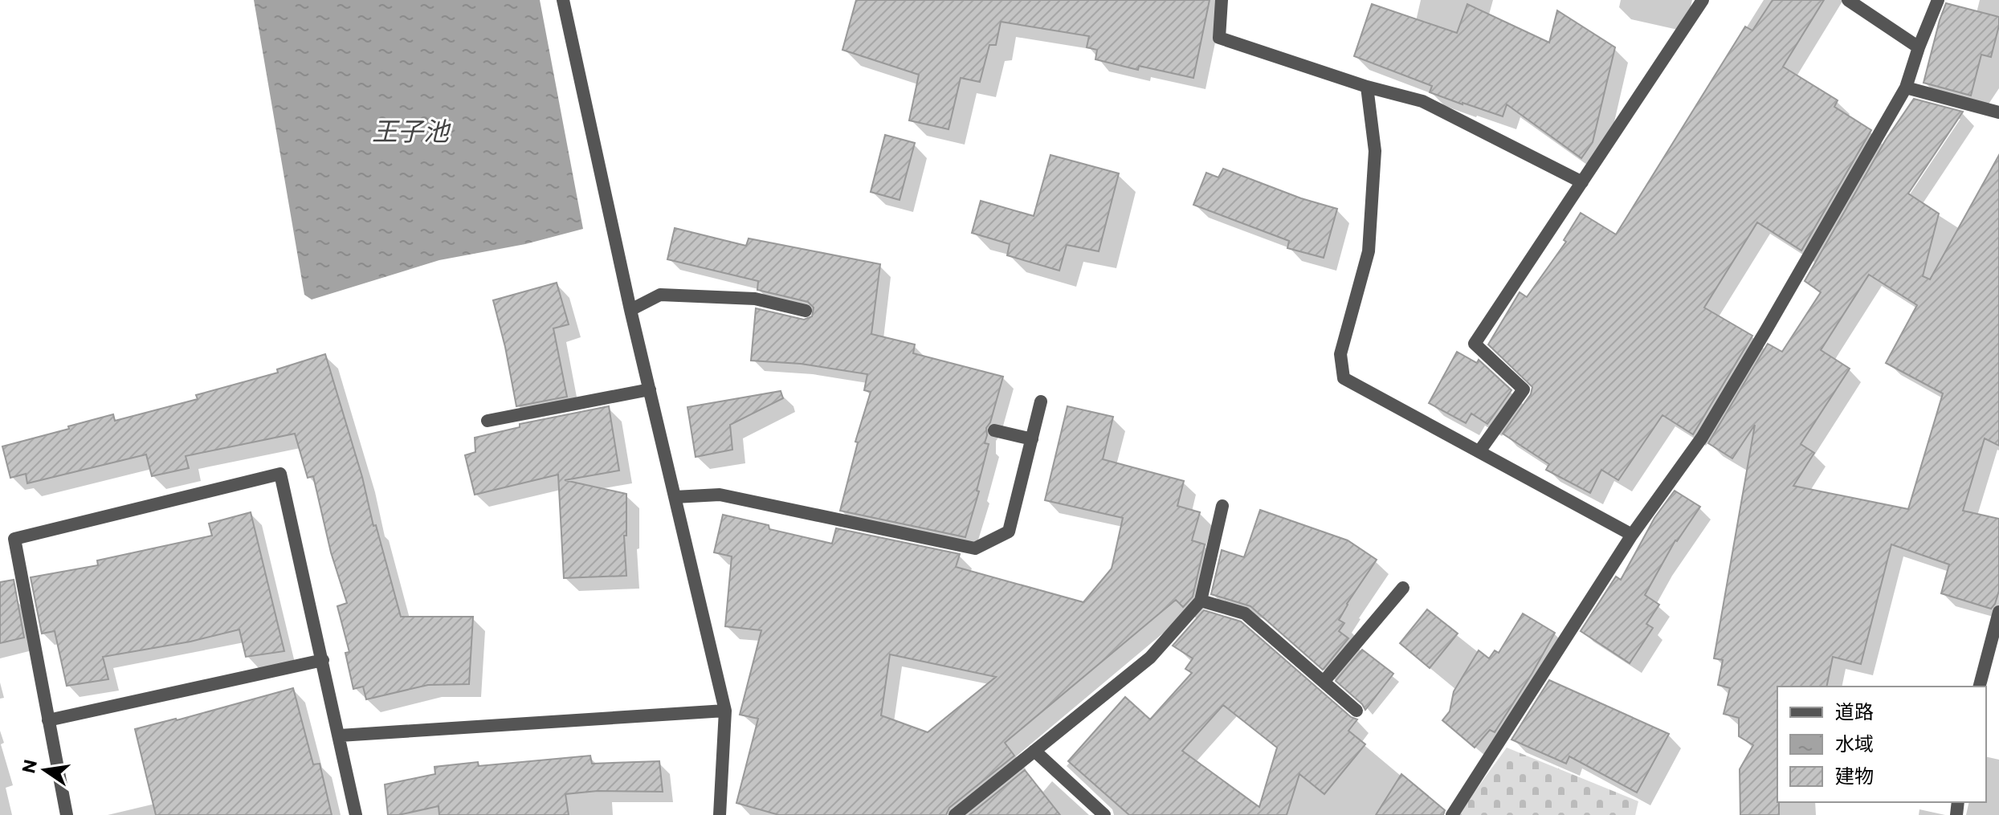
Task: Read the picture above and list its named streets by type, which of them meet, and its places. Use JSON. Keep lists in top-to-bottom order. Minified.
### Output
{"water":["王子池"],"legend":["道路","水域","建物"],"north":"left"}
